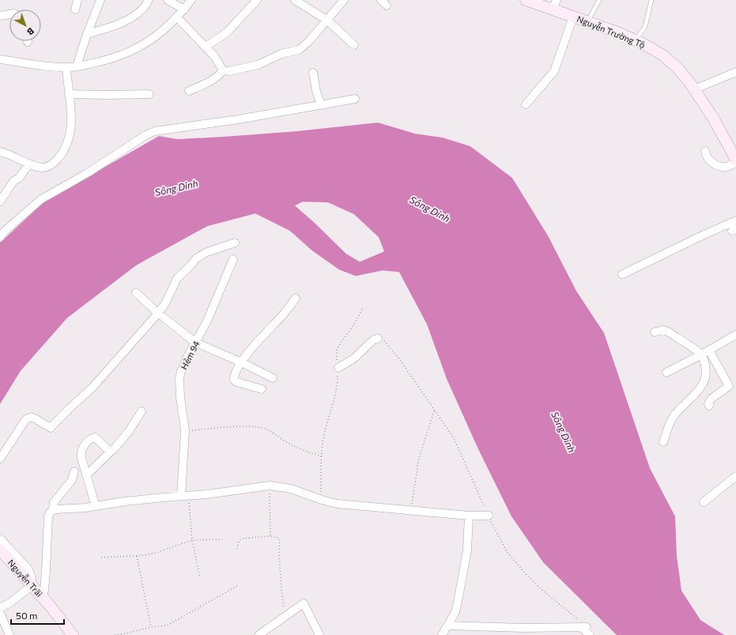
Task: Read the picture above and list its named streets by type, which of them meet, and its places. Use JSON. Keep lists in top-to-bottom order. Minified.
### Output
{"streets":{"street":["Nguyễn Trường Tộ","Hẻm 94","Nguyễn Trãi"]},"water":["Sông Dinh"],"scale_bar":"50 m","north":"bottom right"}
